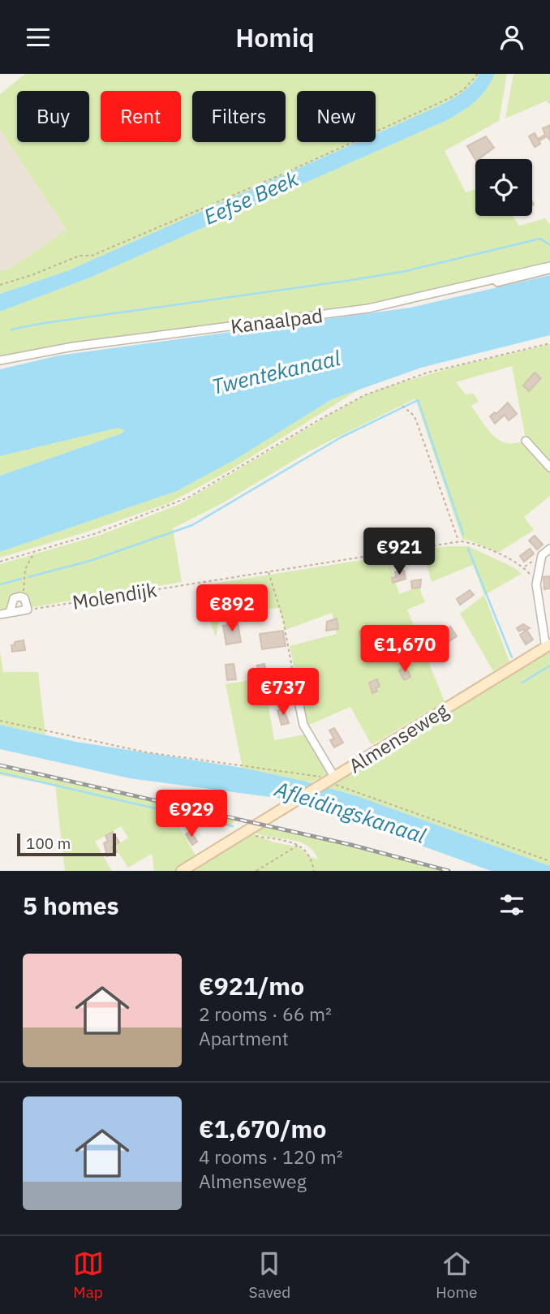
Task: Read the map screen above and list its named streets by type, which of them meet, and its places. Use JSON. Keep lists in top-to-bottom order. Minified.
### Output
{"streets":{"main road":["Almenseweg"],"street":["Kanaalpad"],"path":["Molendijk"]},"water":["Eefse Beek","Twentekanaal","Afleidingskanaal"],"scale_bar":"100 m","page":{"header":"Homiq","chip":["Buy","Rent","Filters","New"],"price":["€921","€892","€1,670","€737","€929"],"scale":"100 m","heading":"5 homes","list":[{"name":"€921/mo","note":"2 rooms · 66 m² · Apartment"},{"name":"€1,670/mo","note":"4 rooms · 120 m² · Almenseweg"}],"tabs":["Map","Saved","Home"]}}
